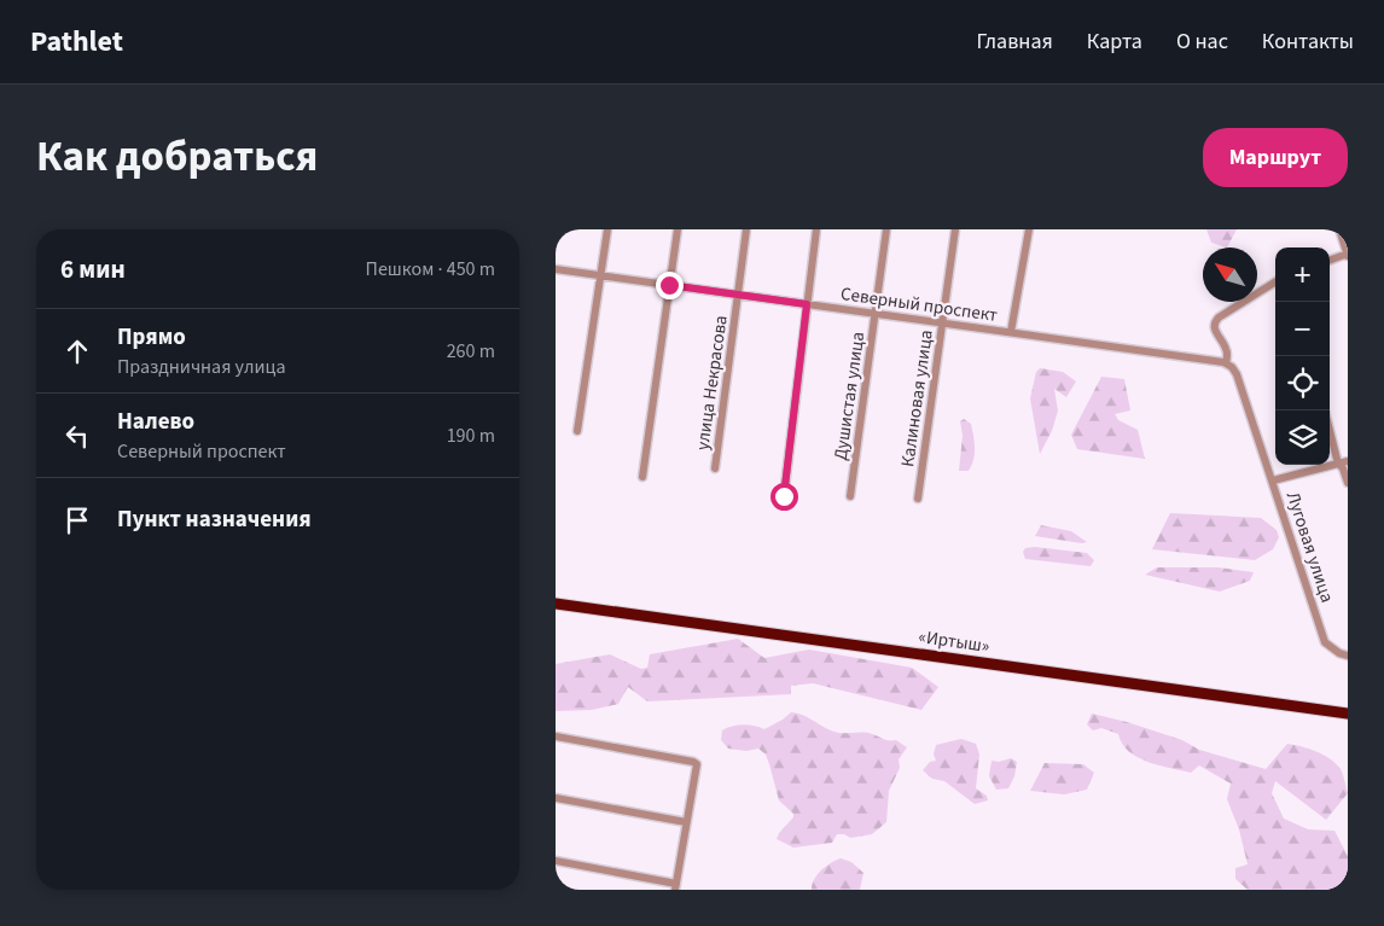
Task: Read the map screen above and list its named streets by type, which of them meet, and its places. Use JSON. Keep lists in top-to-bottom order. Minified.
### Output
{"streets":{"highway":["«Иртыш»"],"street":["Северный проспект","улица Некрасова","Душистая улица","Калиновая улица","Луговая улица"]},"crossings":[["Северный проспект","улица Некрасова"],["Северный проспект","Душистая улица"],["Северный проспект","Калиновая улица"],["Северный проспект","Луговая улица"]],"north":"top left","page":{"header":"Pathlet","nav":["Главная","Карта","О нас","Контакты"],"title":"Как добраться","buttons":"Маршрут","heading":["6 мин","Пешком · 450 m"],"map_buttons":["+","−"],"list":[["Прямо","Праздничная улица","260 m"],["Налево","Северный проспект","190 m"],"Пункт назначения"]}}
